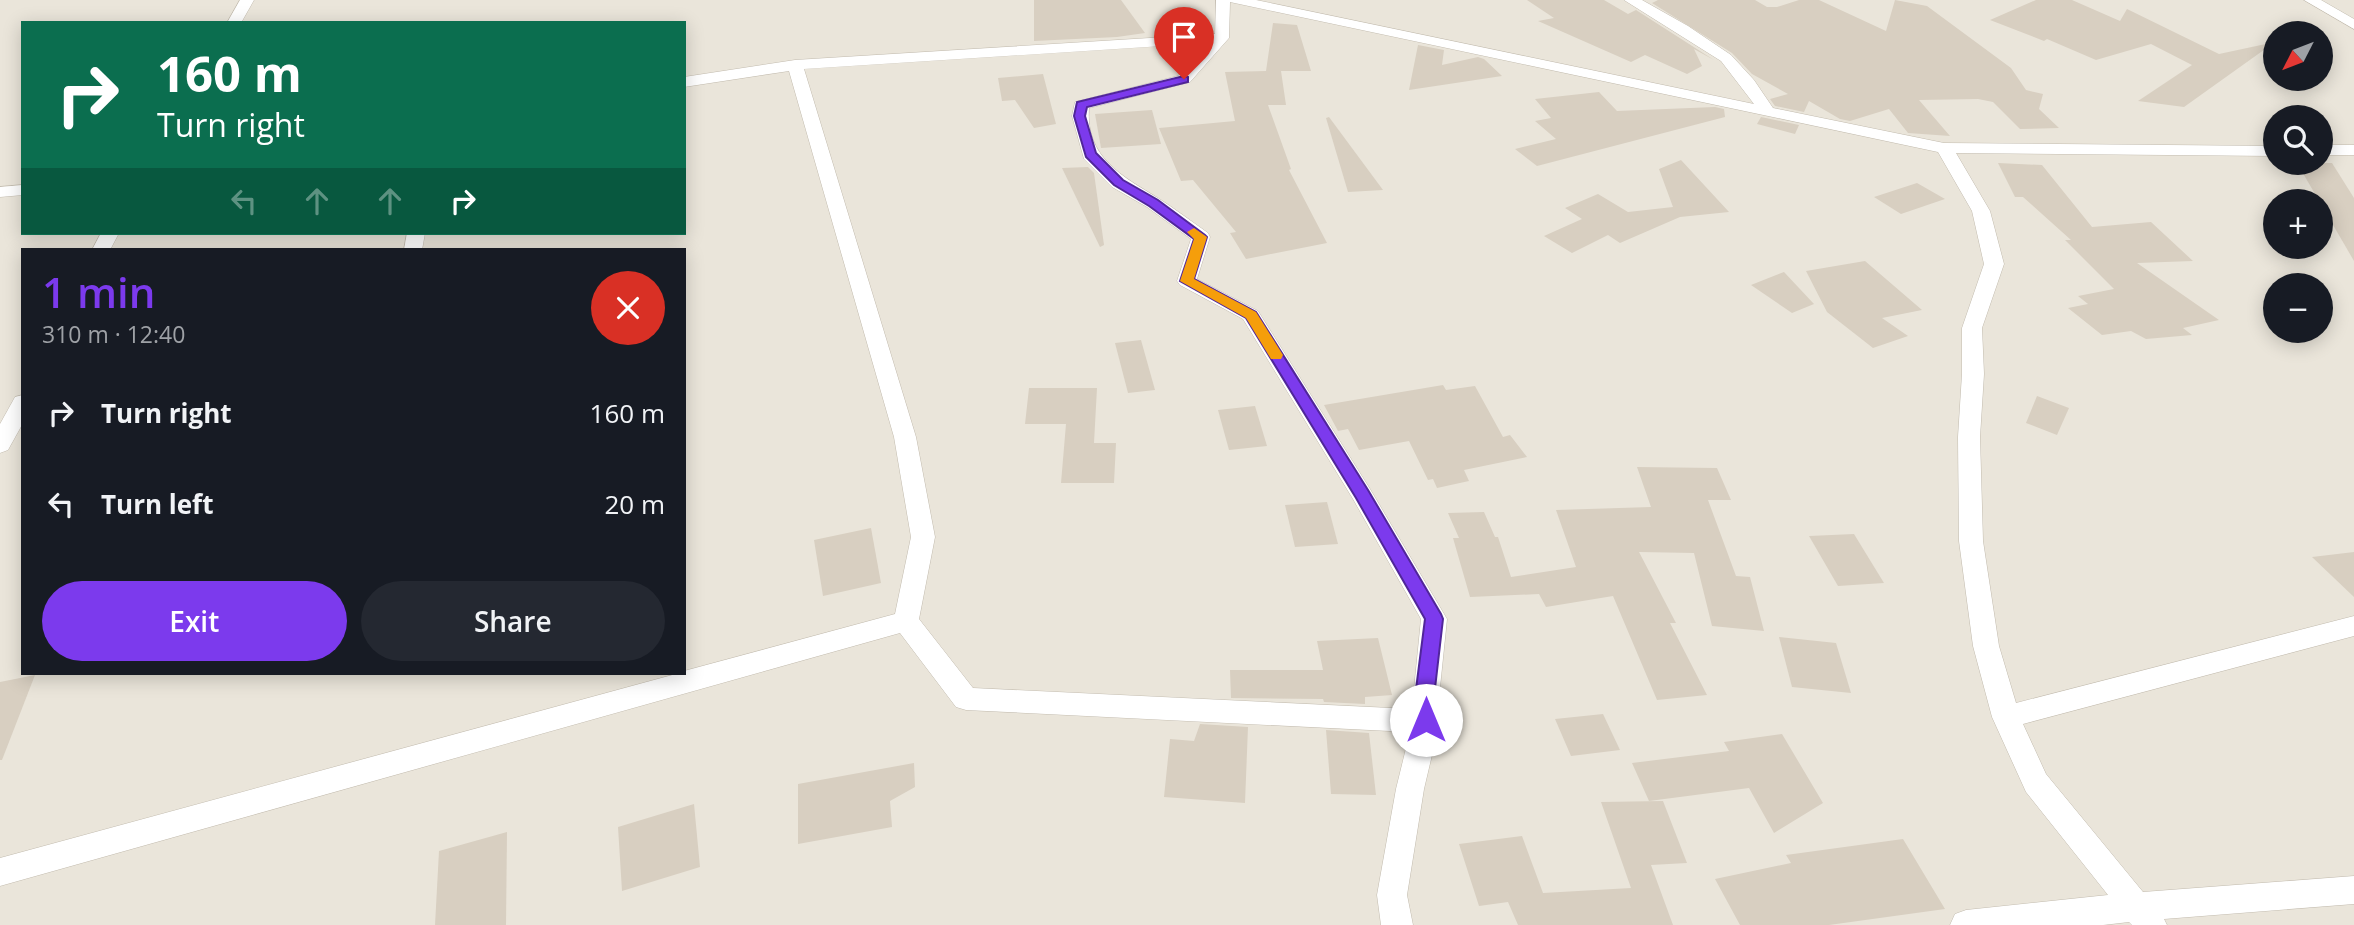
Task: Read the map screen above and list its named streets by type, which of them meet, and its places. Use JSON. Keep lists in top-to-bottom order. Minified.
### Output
{"north":"bottom left","page":{"map_buttons":["+","−"],"turn":["160 m","Turn right"],"heading":["1 min","310 m · 12:40"],"list":[{"name":"Turn right","value":"160 m"},{"name":"Turn left","value":"20 m"}],"buttons":["Exit","Share"]}}
